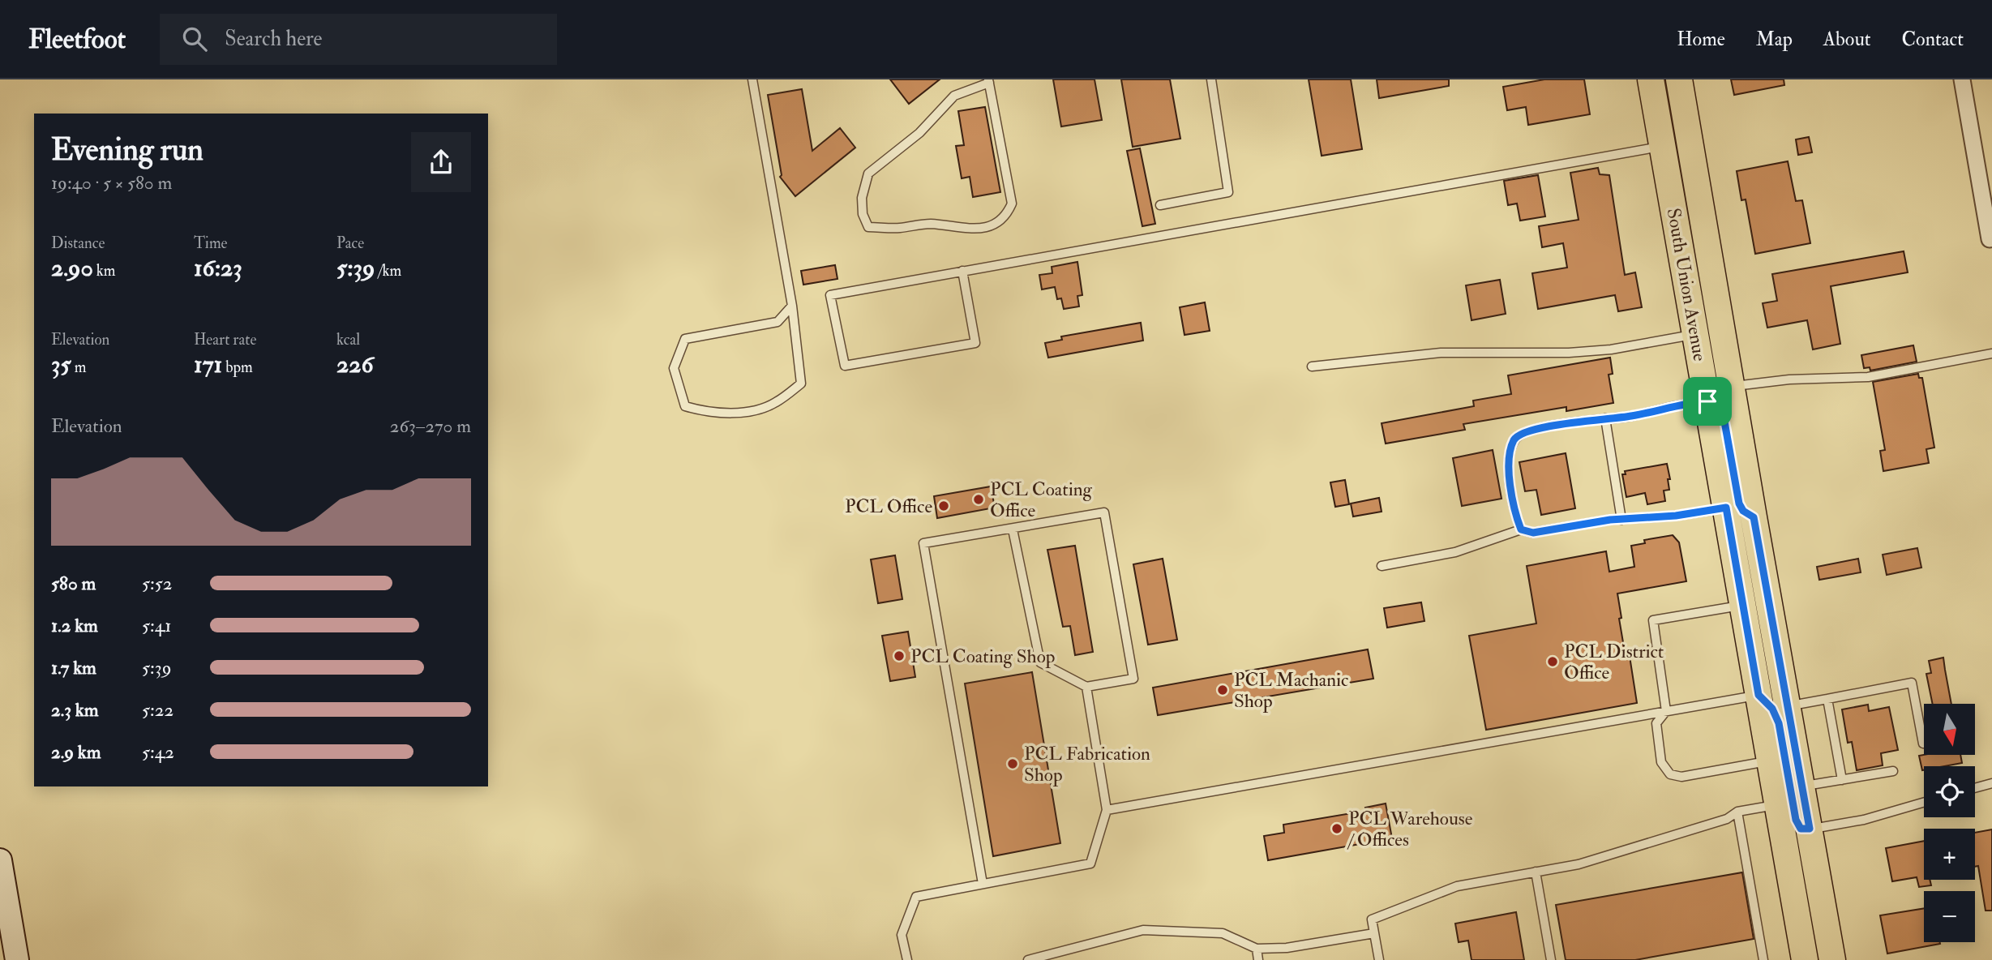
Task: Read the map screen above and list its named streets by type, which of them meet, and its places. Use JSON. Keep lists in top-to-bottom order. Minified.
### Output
{"streets":{"main road":["South Union Avenue"]},"places":["PCL Coating Office","PCL Office","PCL Coating Shop","PCL District Office","PCL Machanic Shop","PCL Fabrication Shop","PCL Warehouse / Offices"],"north":"bottom","page":{"header":"Fleetfoot","search":"Search here","nav":["Home","Map","About","Contact"],"heading":["Evening run","19:40 · 5 × 580 m"],"stats":[["Distance","2.90 km"],["Time","16:23"],["Pace","5:39 /km"],["Elevation","35 m"],["Heart rate","171 bpm"],["kcal","226"]],"chart":["Elevation","263–270 m"],"list":[{"name":"580 m","note":"5:52"},{"name":"1.2 km","note":"5:41"},{"name":"1.7 km","note":"5:39"},{"name":"2.3 km","note":"5:22"},{"name":"2.9 km","note":"5:42"}],"map_buttons":["+","−"]}}
